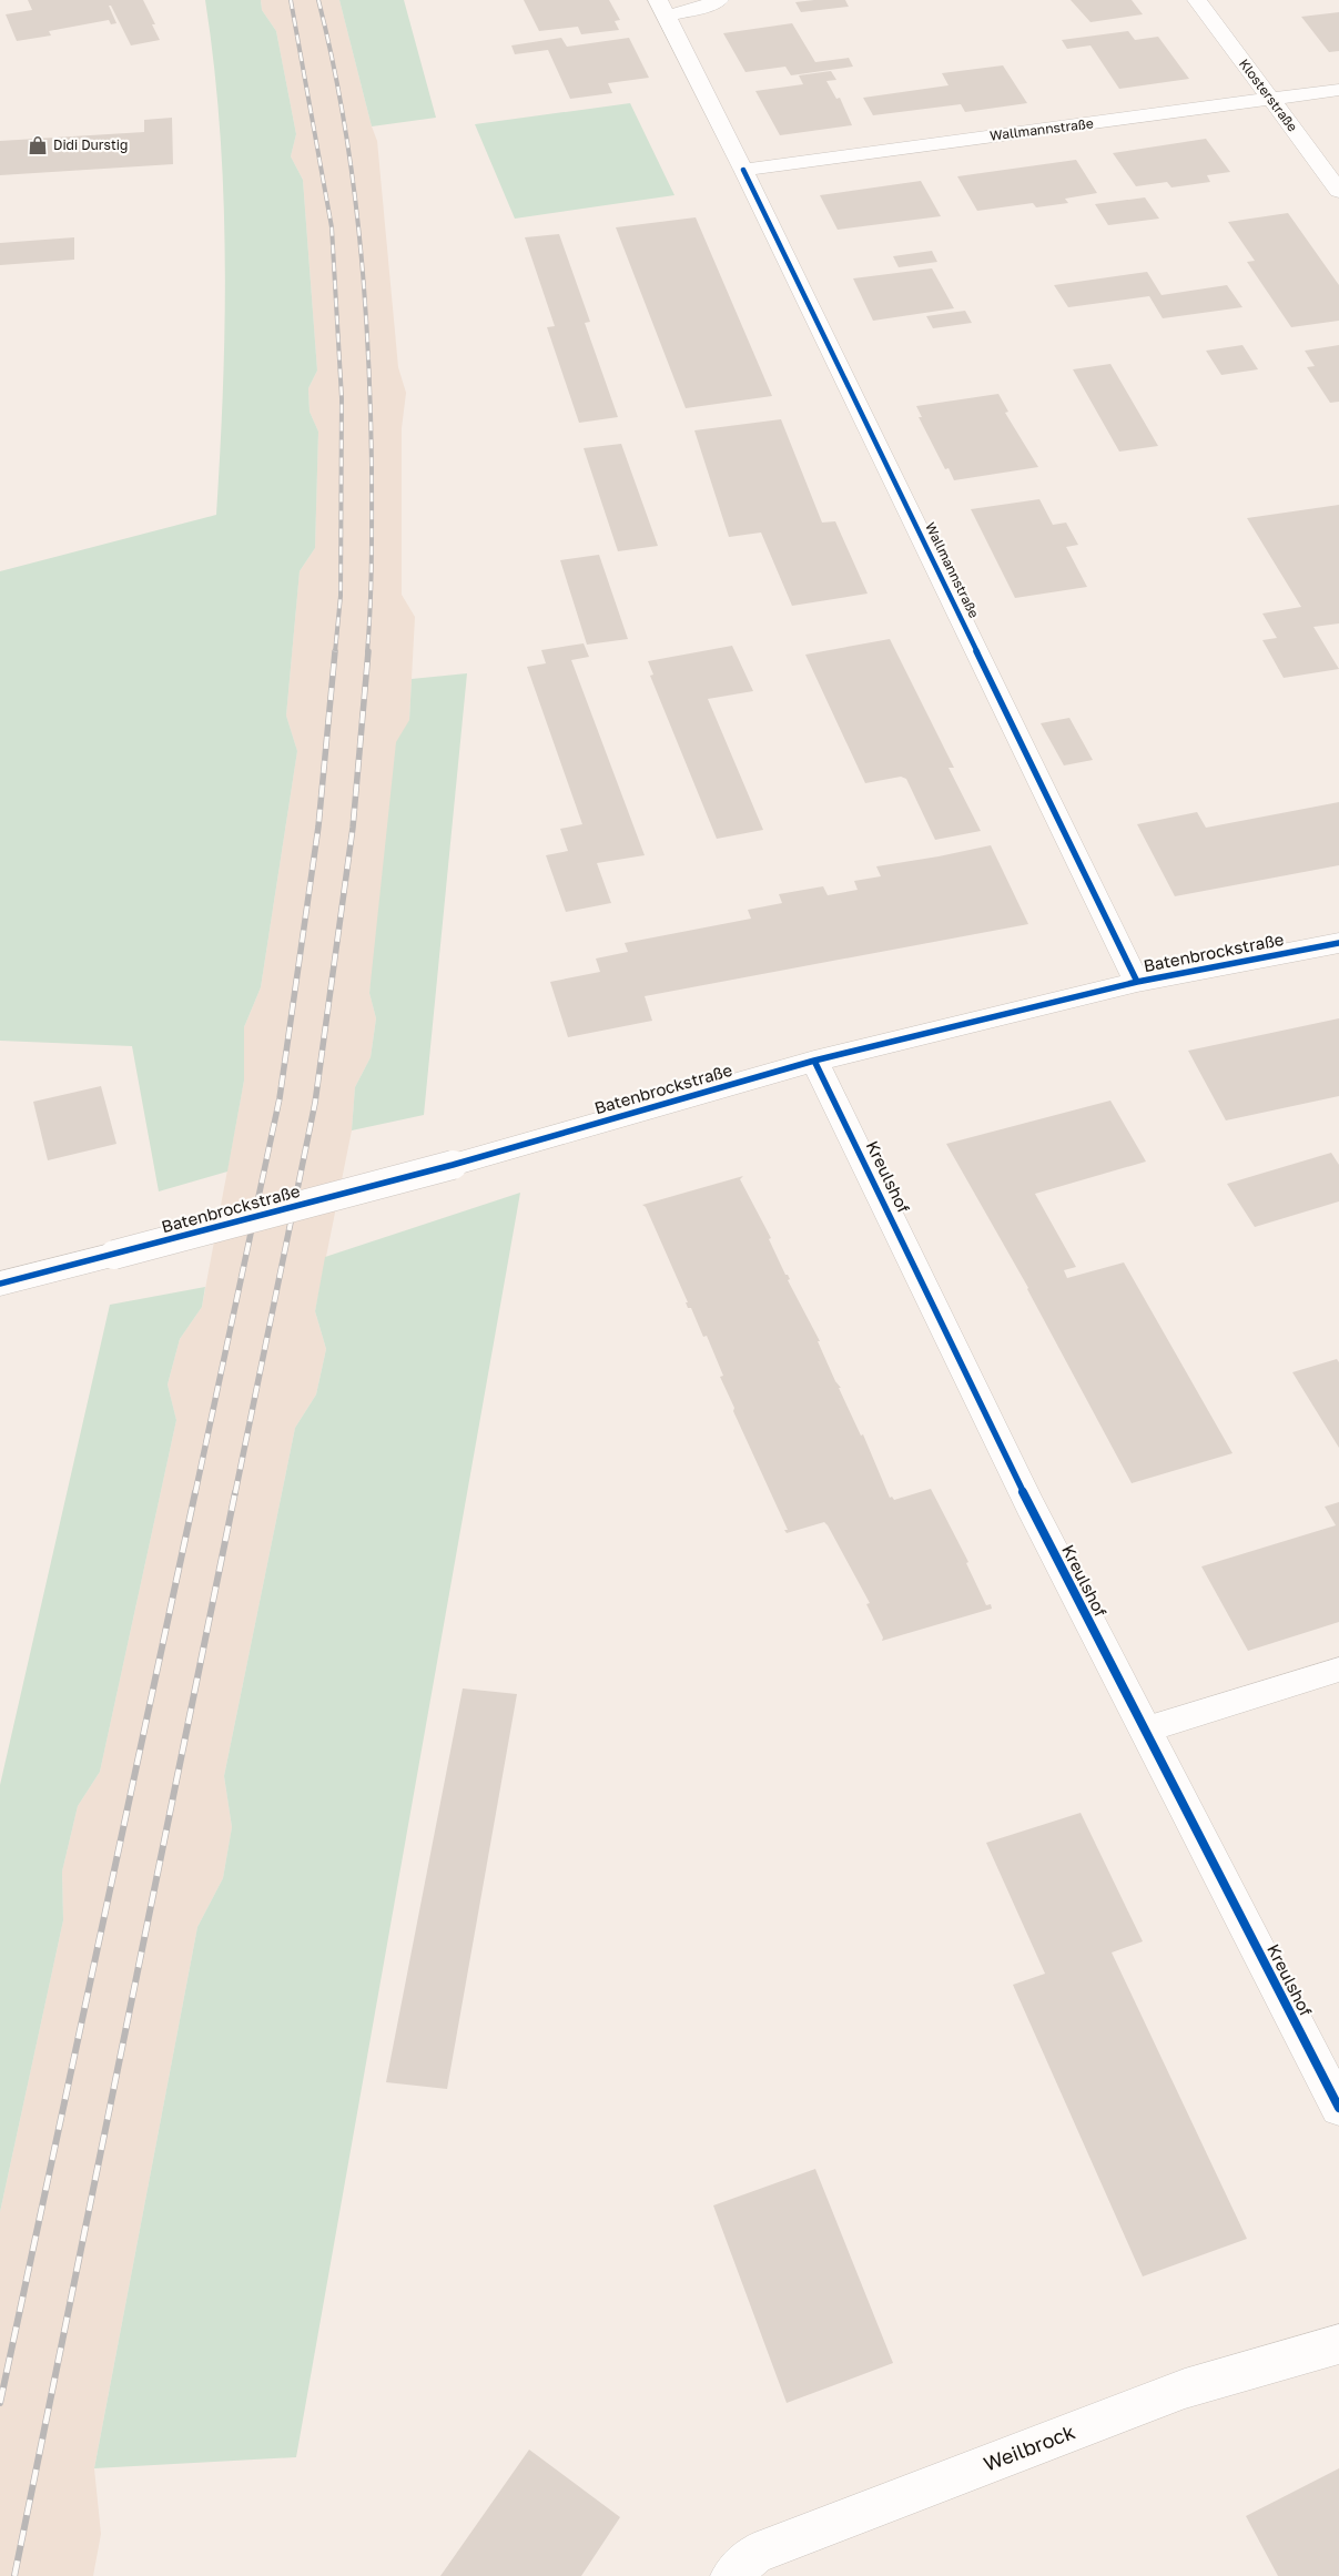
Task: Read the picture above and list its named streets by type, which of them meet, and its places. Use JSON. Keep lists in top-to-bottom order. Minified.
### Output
{"streets":{"street":["Klosterstraße","Wallmannstraße","Batenbrockstraße","Kreulshof","Weilbrock"]},"crossings":[["Klosterstraße","Wallmannstraße"],["Wallmannstraße","Batenbrockstraße"],["Batenbrockstraße","Kreulshof"]],"places":{"shop":["Didi Durstig"]}}
